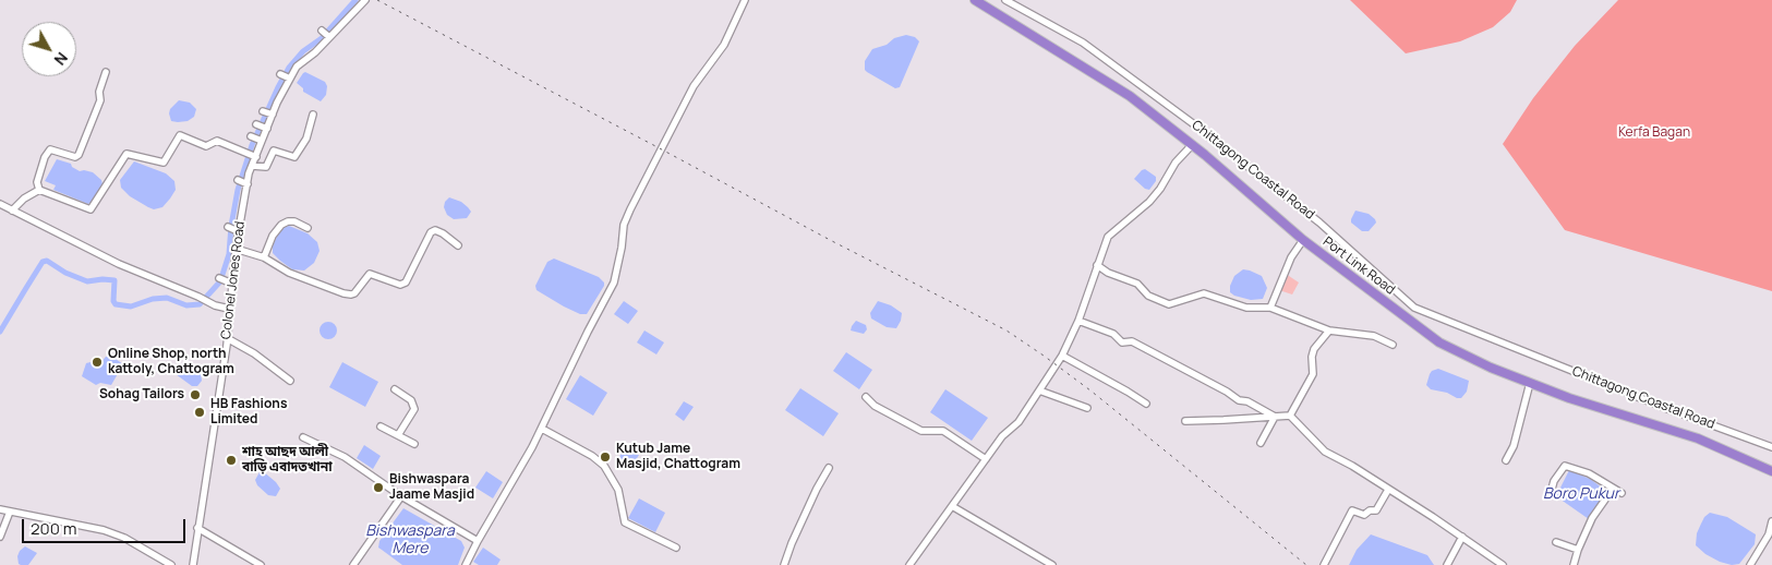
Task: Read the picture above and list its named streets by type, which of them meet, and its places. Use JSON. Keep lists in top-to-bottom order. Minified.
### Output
{"streets":{"highway":["Port Link Road"],"street":["Chittagong Coastal Road","Colonel Jones Road"]},"water":["Boro Pukur","Bishwaspara Mere"],"parks":["Kerfa Bagan"],"places":["Online Shop, north kattoly, Chattogram","Sohag Tailors","HB Fashions Limited","Kutub Jame Masjid, Chattogram","শাহ আছদ আলী বাড়ি এবাদতখানা","Bishwaspara Jaame Masjid"],"scale_bar":"200 m","north":"bottom right"}
